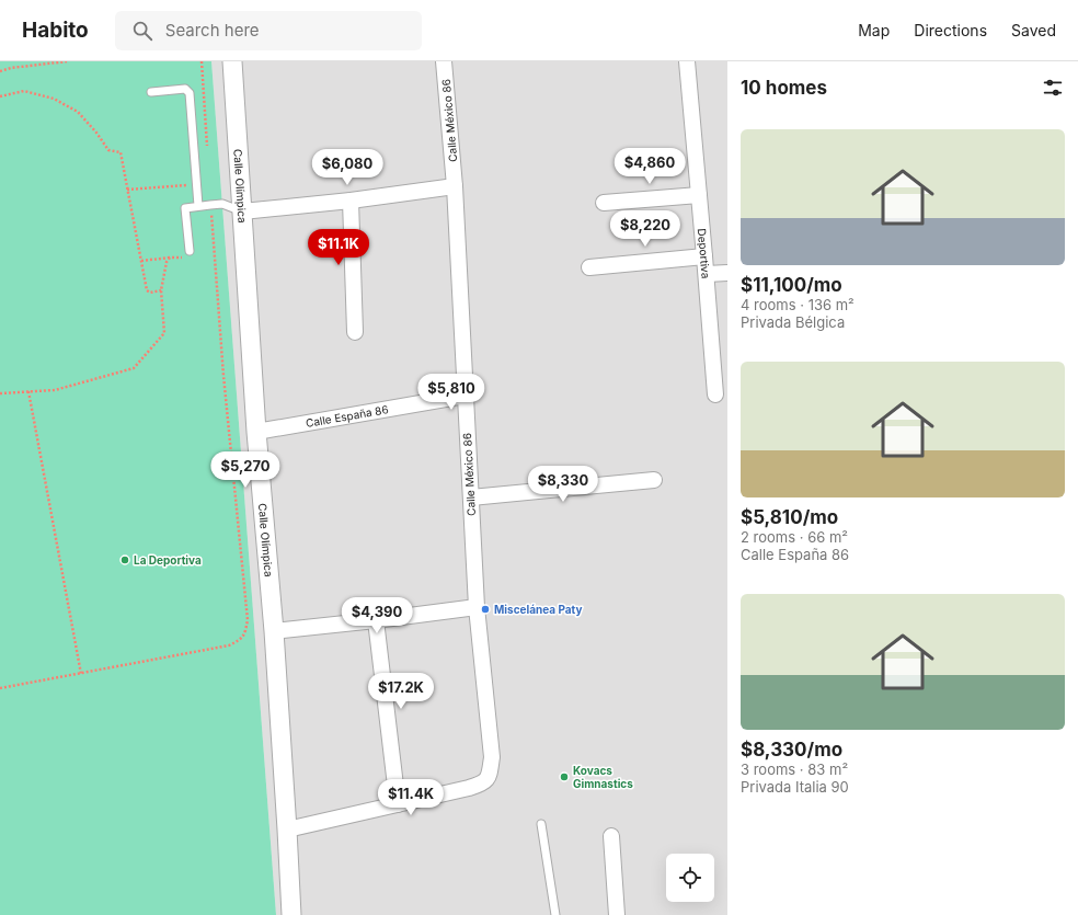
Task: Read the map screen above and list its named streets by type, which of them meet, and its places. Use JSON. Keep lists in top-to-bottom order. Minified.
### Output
{"streets":{"street":["Calle México 86","Calle Olímpica","Deportiva","Calle España 86"]},"crossings":[["Calle México 86","Calle Olímpica"],["Calle México 86","Calle España 86"],["Calle Olímpica","Calle España 86"]],"places":["La Deportiva","Miscelánea Paty","Kovacs Gimnastics"],"page":{"header":"Habito","search":"Search here","nav":["Map","Directions","Saved"],"heading":"10 homes","list":[{"name":"$11,100/mo","note":"4 rooms · 136 m² · Privada Bélgica"},{"name":"$5,810/mo","note":"2 rooms · 66 m² · Calle España 86"},{"name":"$8,330/mo","note":"3 rooms · 83 m² · Privada Italia 90"}],"price":["$4,860","$6,080","$8,220","$11.1K","$5,810","$5,270","$8,330","$4,390","$17.2K","$11.4K"]}}
